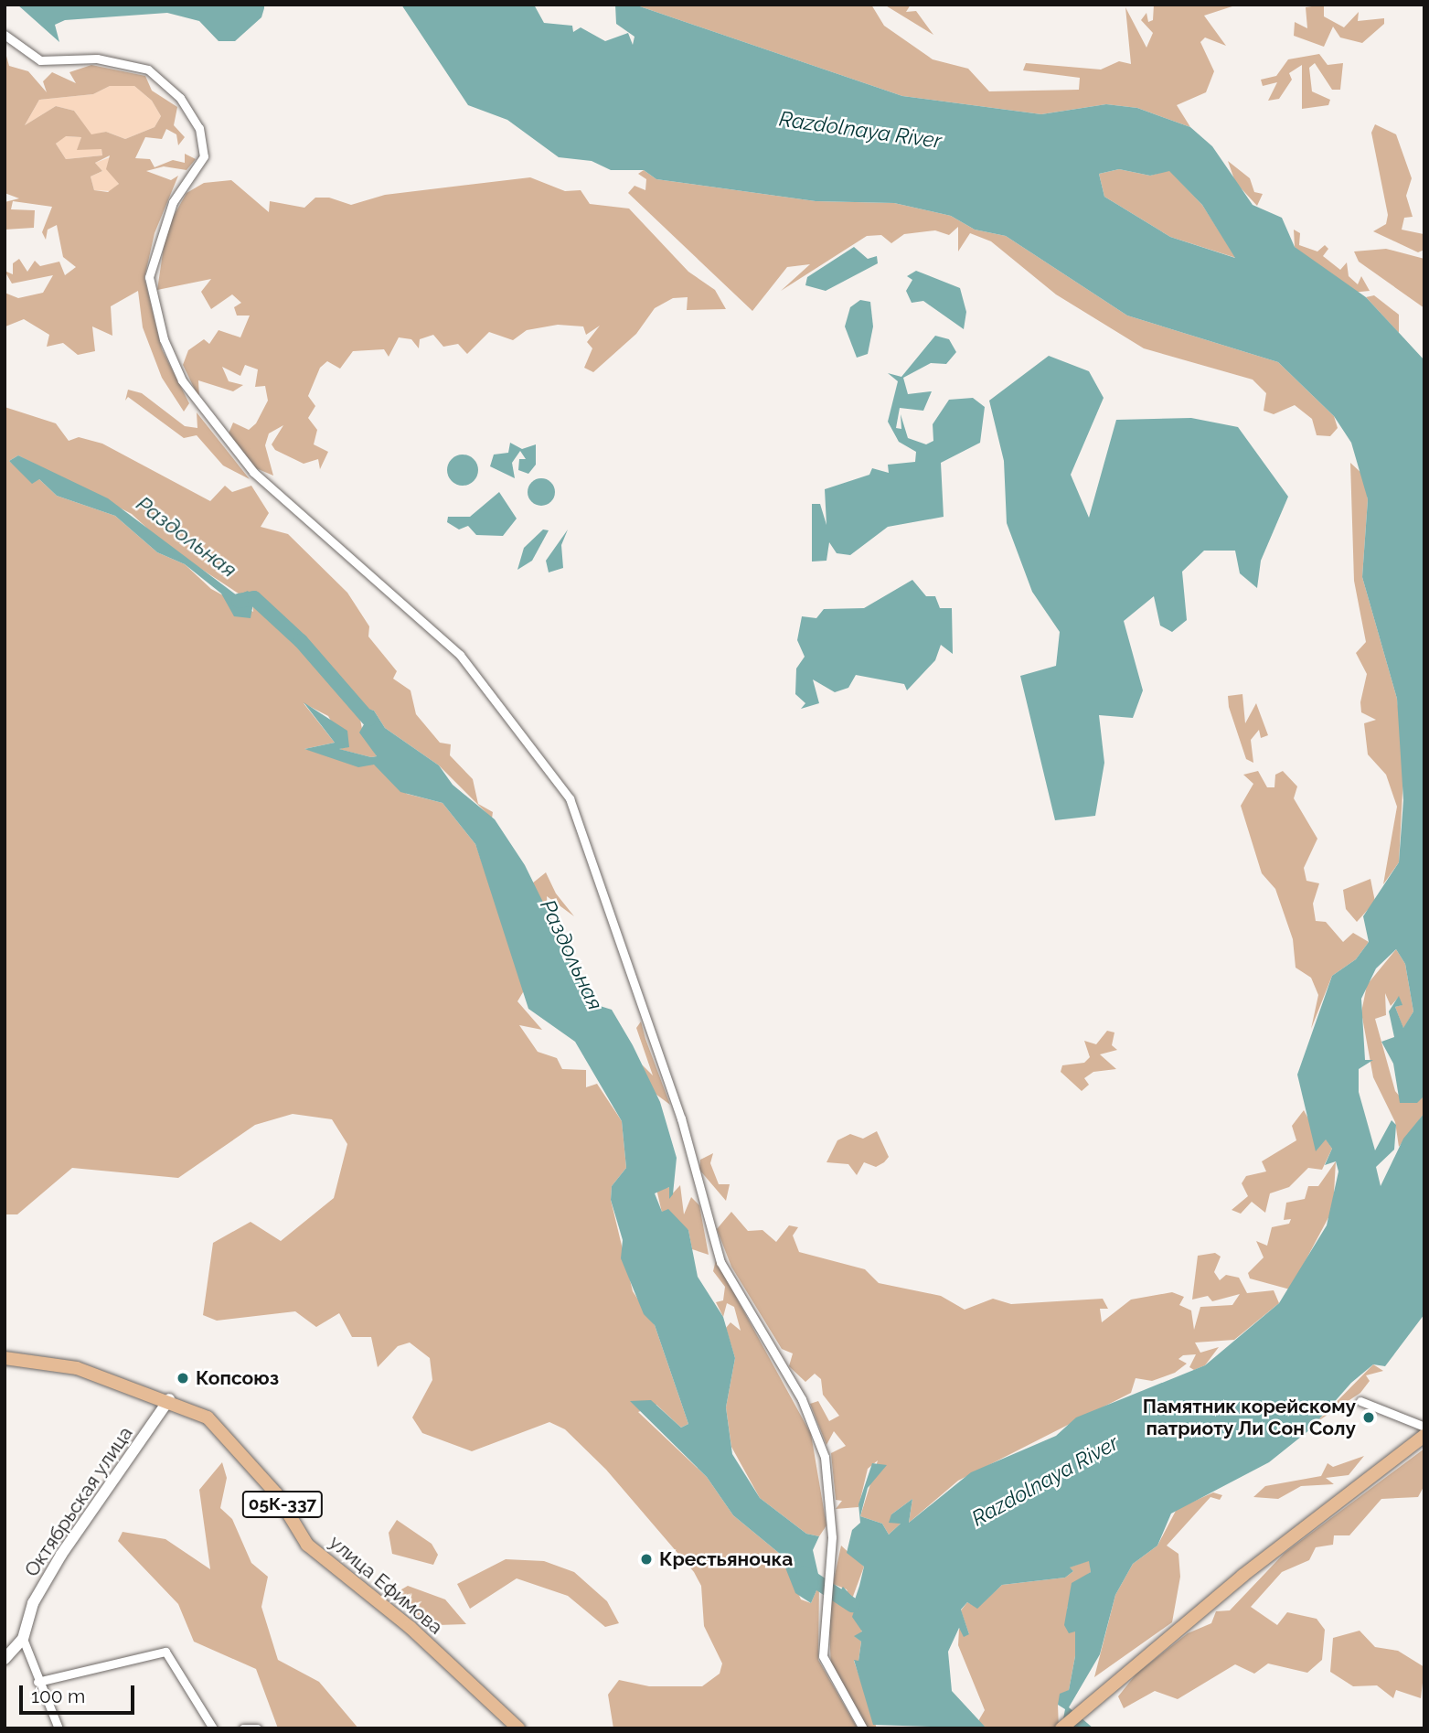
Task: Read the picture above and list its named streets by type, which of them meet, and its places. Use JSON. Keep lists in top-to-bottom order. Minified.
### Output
{"streets":{"main road":["05К-337","улица Ефимова"],"street":["Октябрьская улица"]},"crossings":[["Октябрьская улица","улица Ефимова"]],"water":["Razdolnaya River","Раздольная"],"places":["Копсоюз","Памятник корейскому патриоту Ли Сон Солу","Крестьяночка"],"scale_bar":"100 m"}
